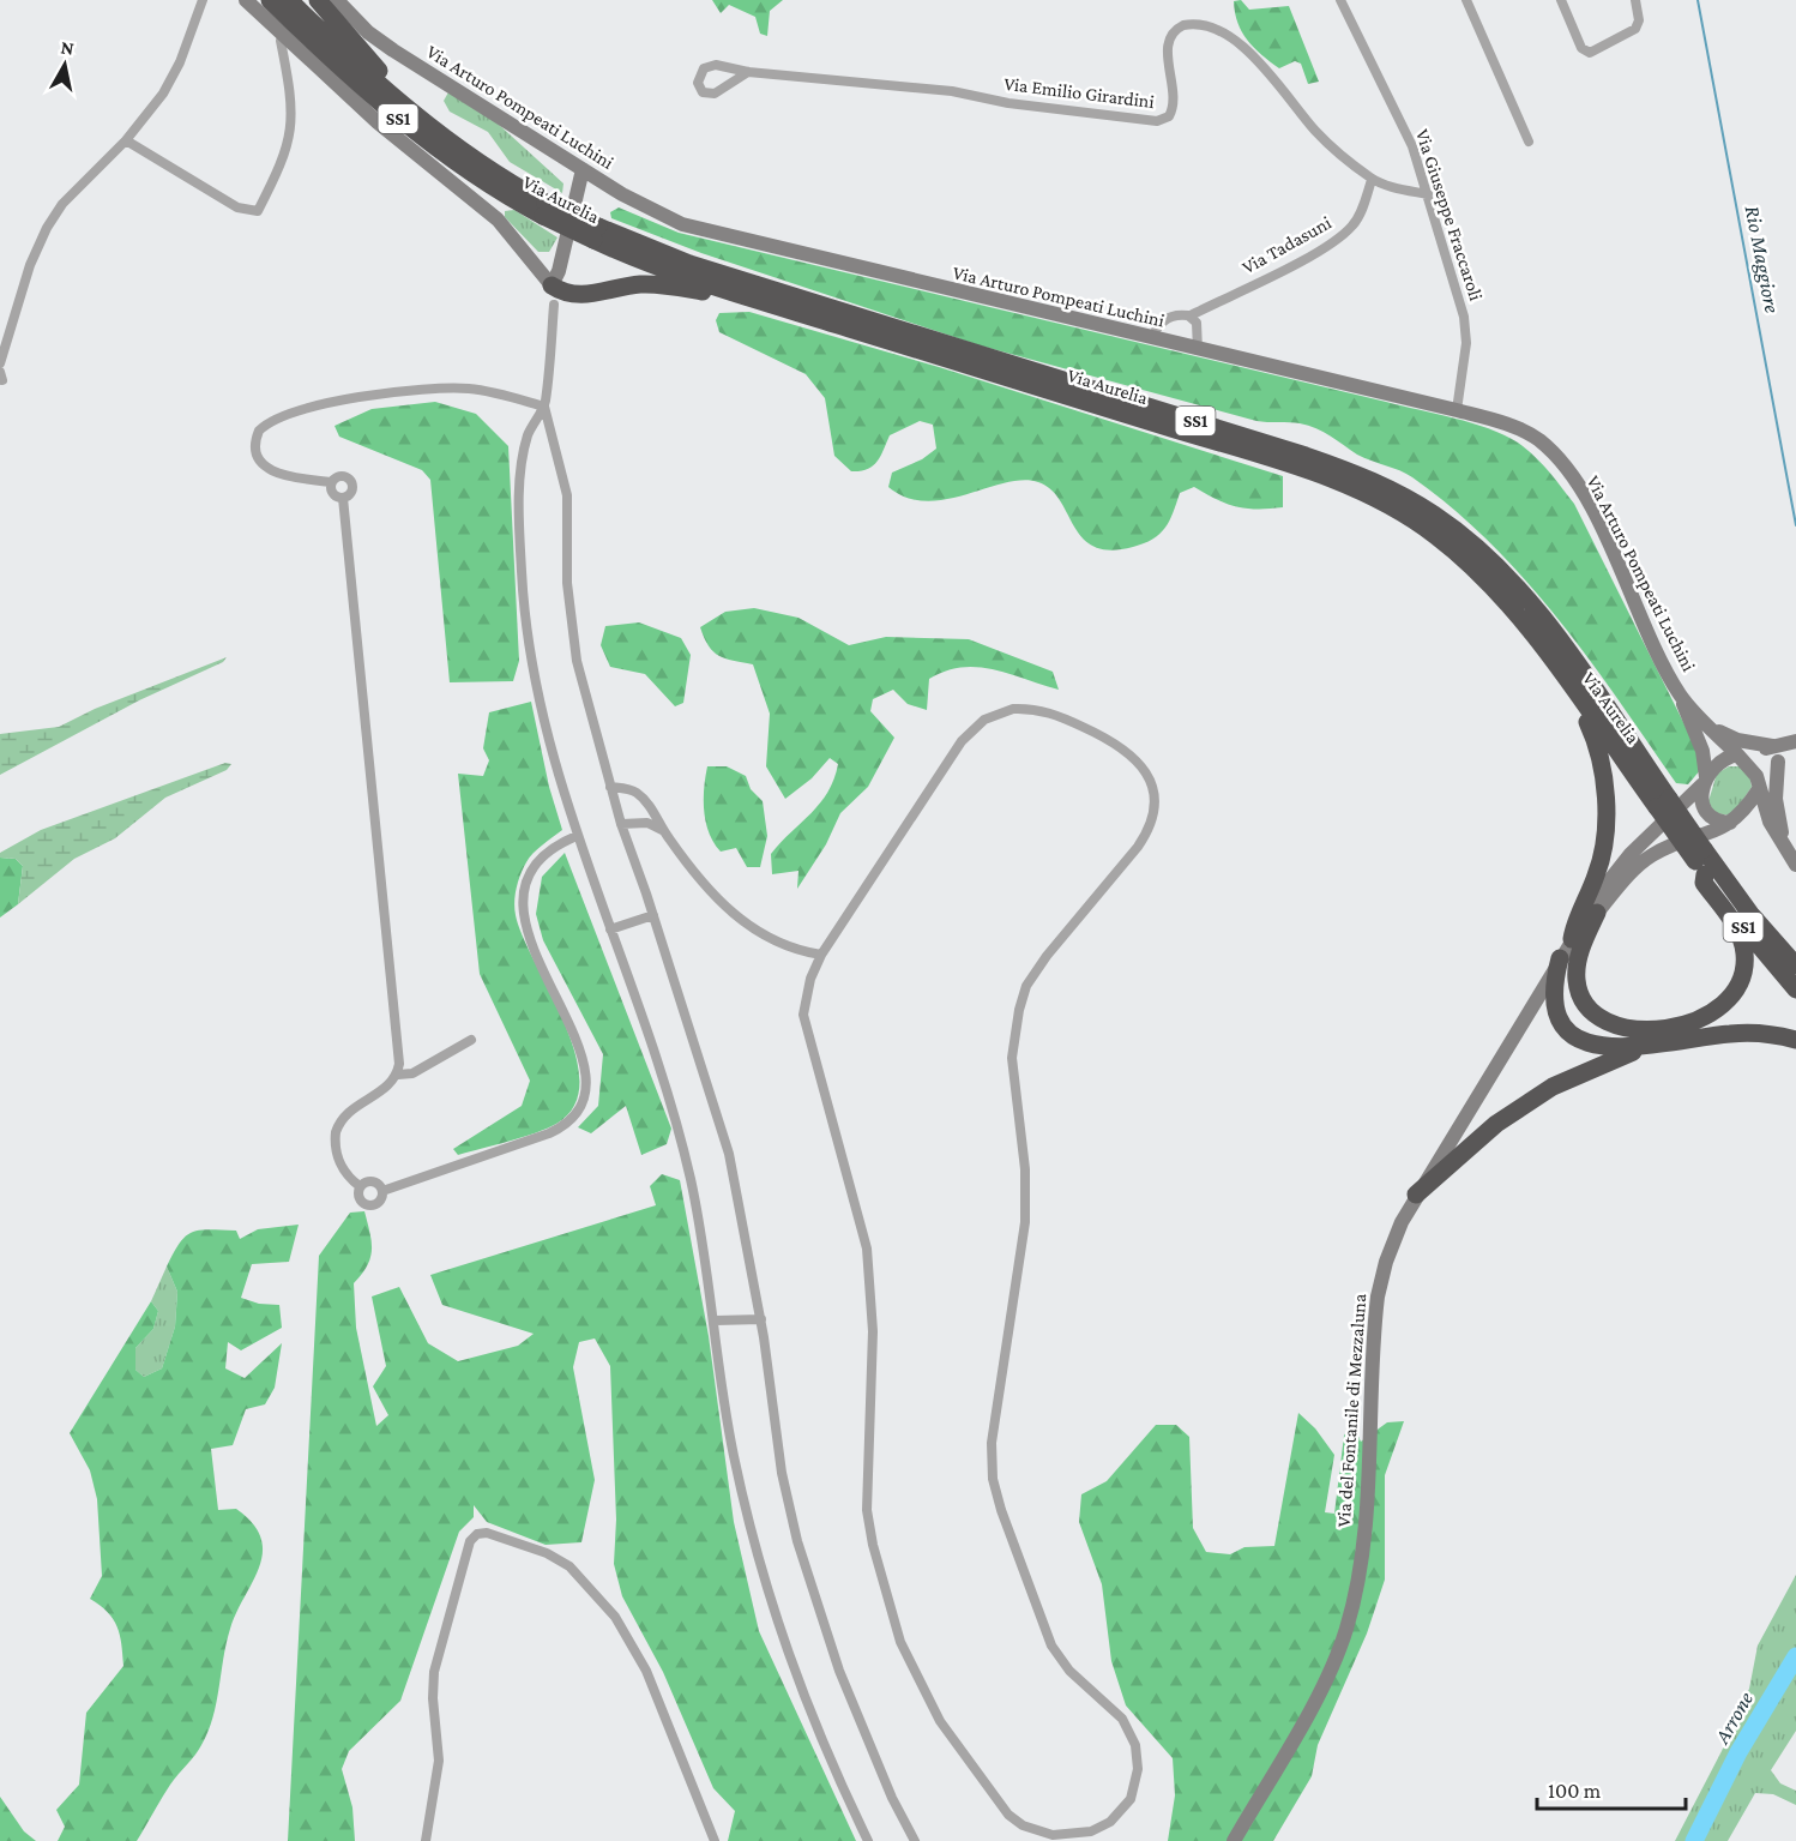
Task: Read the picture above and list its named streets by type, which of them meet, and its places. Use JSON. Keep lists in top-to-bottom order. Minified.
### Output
{"streets":{"highway":["SS1","Via Aurelia"],"street":["Via Emilio Girardini","Via Arturo Pompeati Luchini","Via Giuseppe Fraccaroli","Via Tadasuni","Via del Fontanile di Mezzaluna"]},"crossings":[["Via Emilio Girardini","Via Giuseppe Fraccaroli"],["Via Emilio Girardini","Via Tadasuni"],["Via Arturo Pompeati Luchini","Via Giuseppe Fraccaroli"],["Via Arturo Pompeati Luchini","Via Tadasuni"],["Via Arturo Pompeati Luchini","Via del Fontanile di Mezzaluna"]],"water":["Rio Maggiore","Arrone"],"scale_bar":"100 m","north":"top"}
